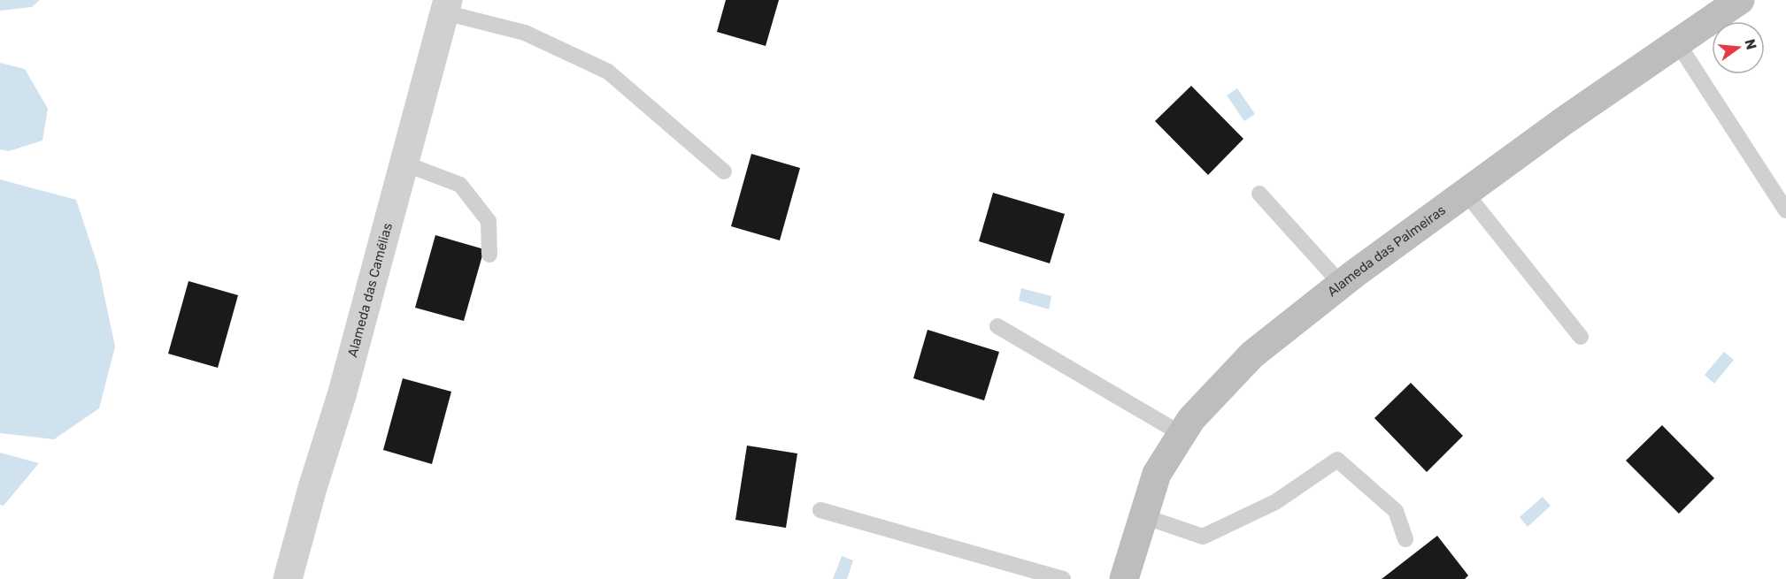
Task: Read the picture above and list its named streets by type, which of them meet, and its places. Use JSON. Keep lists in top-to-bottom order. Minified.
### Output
{"streets":{"street":["Alameda das Palmeiras","Alameda das Camélias"]},"north":"right"}
